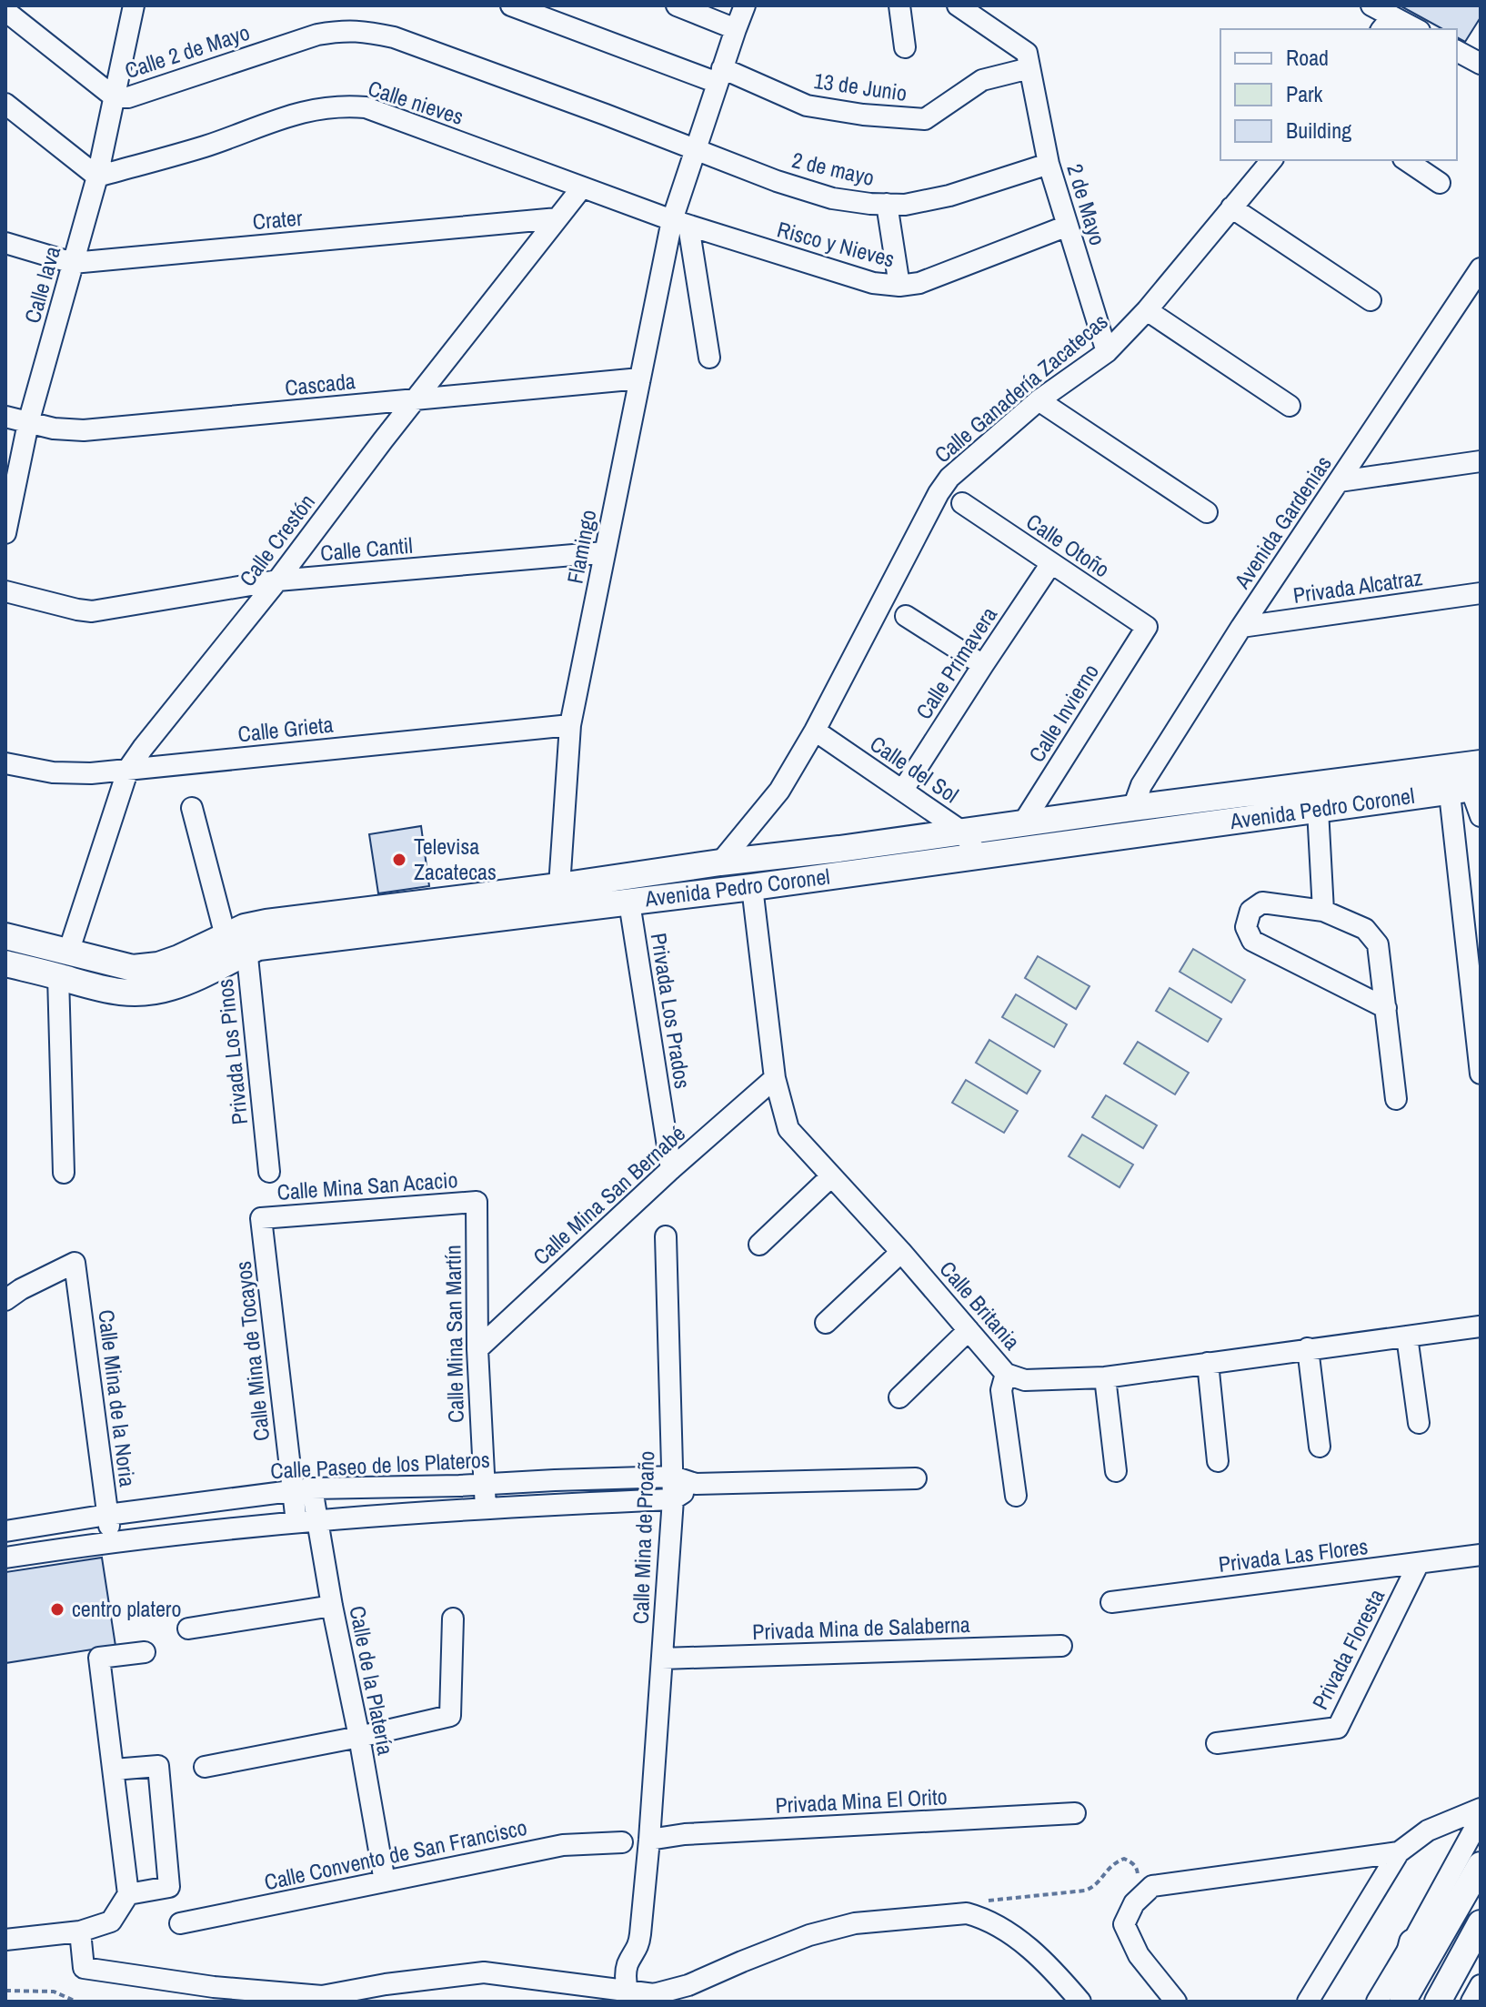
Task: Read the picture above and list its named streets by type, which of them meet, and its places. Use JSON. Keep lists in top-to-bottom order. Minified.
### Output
{"streets":{"main road":["Avenida Pedro Coronel"],"street":["Calle 2 de Mayo","13 de Junio","Calle nieves","2 de mayo","2 de Mayo","Crater","Risco y Nieves","Calle lava","Cascada","Calle Ganadería Zacatecas","Avenida Gardenias","Calle Crestón","Calle Otoño","Flamingo","Calle Cantil","Privada Alcatraz","Calle Primavera","Calle Invierno","Calle Grieta","Calle del Sol","Privada Los Prados","Privada Los Pinos","Calle Mina San Acacio","Calle Mina San Bernabé","Calle Britania","Calle Mina San Martín","Calle Mina de Tocayos","Calle Mina de la Noria","Calle Paseo de los Plateros","Calle Mina de Proaño","Privada Las Flores","Privada Mina de Salaberna","Privada Floresta","Calle de la Platería","Privada Mina El Orito","Calle Convento de San Francisco"]},"crossings":[["Calle 2 de Mayo","2 de mayo"],["Calle 2 de Mayo","Calle lava"],["Calle 2 de Mayo","Flamingo"],["13 de Junio","2 de Mayo"],["13 de Junio","Flamingo"],["Calle nieves","Risco y Nieves"],["Calle nieves","Calle lava"],["Calle nieves","Calle Crestón"],["Calle nieves","Flamingo"],["2 de mayo","2 de Mayo"],["2 de mayo","Flamingo"],["2 de Mayo","Risco y Nieves"],["2 de Mayo","Calle Ganadería Zacatecas"],["Crater","Calle lava"],["Crater","Calle Crestón"],["Risco y Nieves","Flamingo"],["Calle lava","Cascada"],["Cascada","Calle Crestón"],["Cascada","Flamingo"],["Calle Ganadería Zacatecas","Calle del Sol"],["Calle Ganadería Zacatecas","Avenida Pedro Coronel"],["Avenida Gardenias","Privada Alcatraz"],["Avenida Gardenias","Avenida Pedro Coronel"],["Calle Crestón","Calle Cantil"],["Calle Crestón","Calle Grieta"],["Calle Crestón","Avenida Pedro Coronel"],["Calle Otoño","Calle Primavera"],["Calle Otoño","Calle Invierno"],["Flamingo","Calle Cantil"],["Flamingo","Calle Grieta"],["Flamingo","Avenida Pedro Coronel"],["Calle Primavera","Calle del Sol"],["Calle Invierno","Avenida Pedro Coronel"],["Calle del Sol","Avenida Pedro Coronel"],["Avenida Pedro Coronel","Privada Los Prados"],["Avenida Pedro Coronel","Privada Los Pinos"],["Avenida Pedro Coronel","Calle Britania"],["Privada Los Prados","Calle Mina San Bernabé"],["Calle Mina San Acacio","Calle Mina San Martín"],["Calle Mina San Acacio","Calle Mina de Tocayos"],["Calle Mina San Bernabé","Calle Britania"],["Calle Mina San Bernabé","Calle Mina San Martín"],["Calle Mina San Martín","Calle Paseo de los Plateros"],["Calle Mina de Tocayos","Calle Paseo de los Plateros"],["Calle Mina de Tocayos","Calle de la Platería"],["Calle Mina de la Noria","Calle Paseo de los Plateros"],["Calle Paseo de los Plateros","Calle Mina de Proaño"],["Calle Paseo de los Plateros","Calle de la Platería"],["Calle Mina de Proaño","Privada Mina de Salaberna"],["Calle Mina de Proaño","Privada Mina El Orito"],["Privada Las Flores","Privada Floresta"],["Calle de la Platería","Calle Convento de San Francisco"]],"places":["Televisa Zacatecas","centro platero"],"legend":["Road","Park","Building"]}
